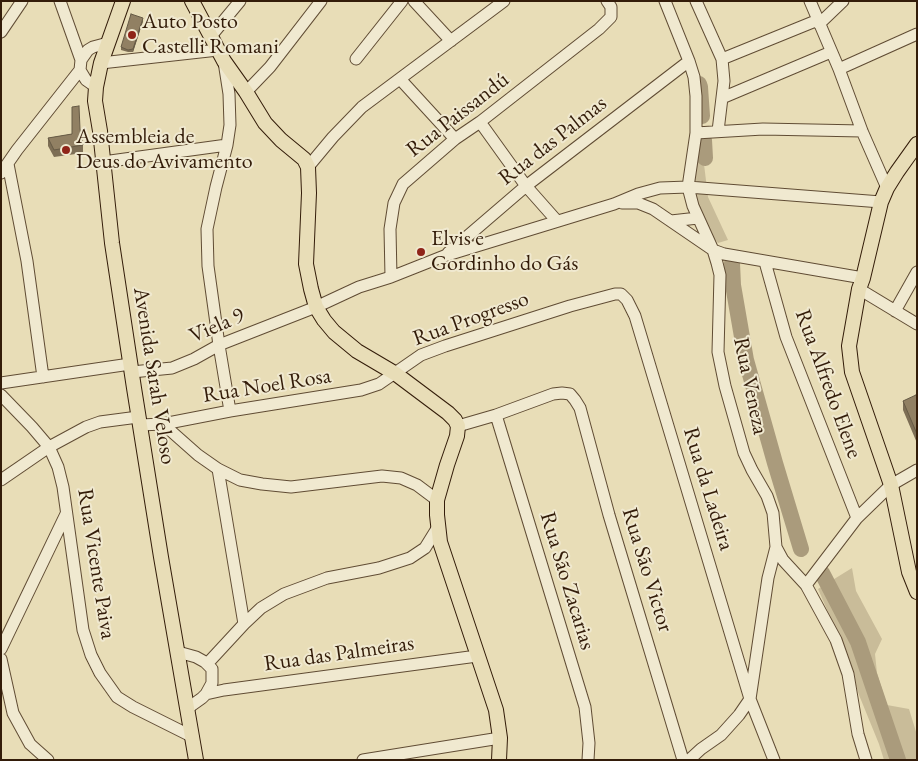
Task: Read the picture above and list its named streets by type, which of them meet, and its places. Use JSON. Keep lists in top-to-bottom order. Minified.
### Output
{"streets":{"main road":["Avenida Sarah Veloso"],"street":["Rua Paissandú","Rua das Palmas","Rua Progresso","Viela 9","Rua Alfredo Elene","Rua Noel Rosa","Rua Veneza","Rua da Ladeira","Rua Vicente Paiva","Rua São Victor","Rua São Zacarias","Rua das Palmeiras"]},"crossings":[["Rua Paissandú","Viela 9"],["Rua das Palmas","Viela 9"],["Rua das Palmas","Rua Veneza"],["Rua Progresso","Rua Noel Rosa"],["Rua Progresso","Rua da Ladeira"],["Viela 9","Avenida Sarah Veloso"],["Avenida Sarah Veloso","Rua Noel Rosa"],["Avenida Sarah Veloso","Rua Vicente Paiva"],["Rua Noel Rosa","Rua Vicente Paiva"],["Rua São Victor","Rua São Zacarias"]],"places":["Auto Posto Castelli Romani","Assembleia de Deus do Avivamento","Elvis e Gordinho do Gás"]}
